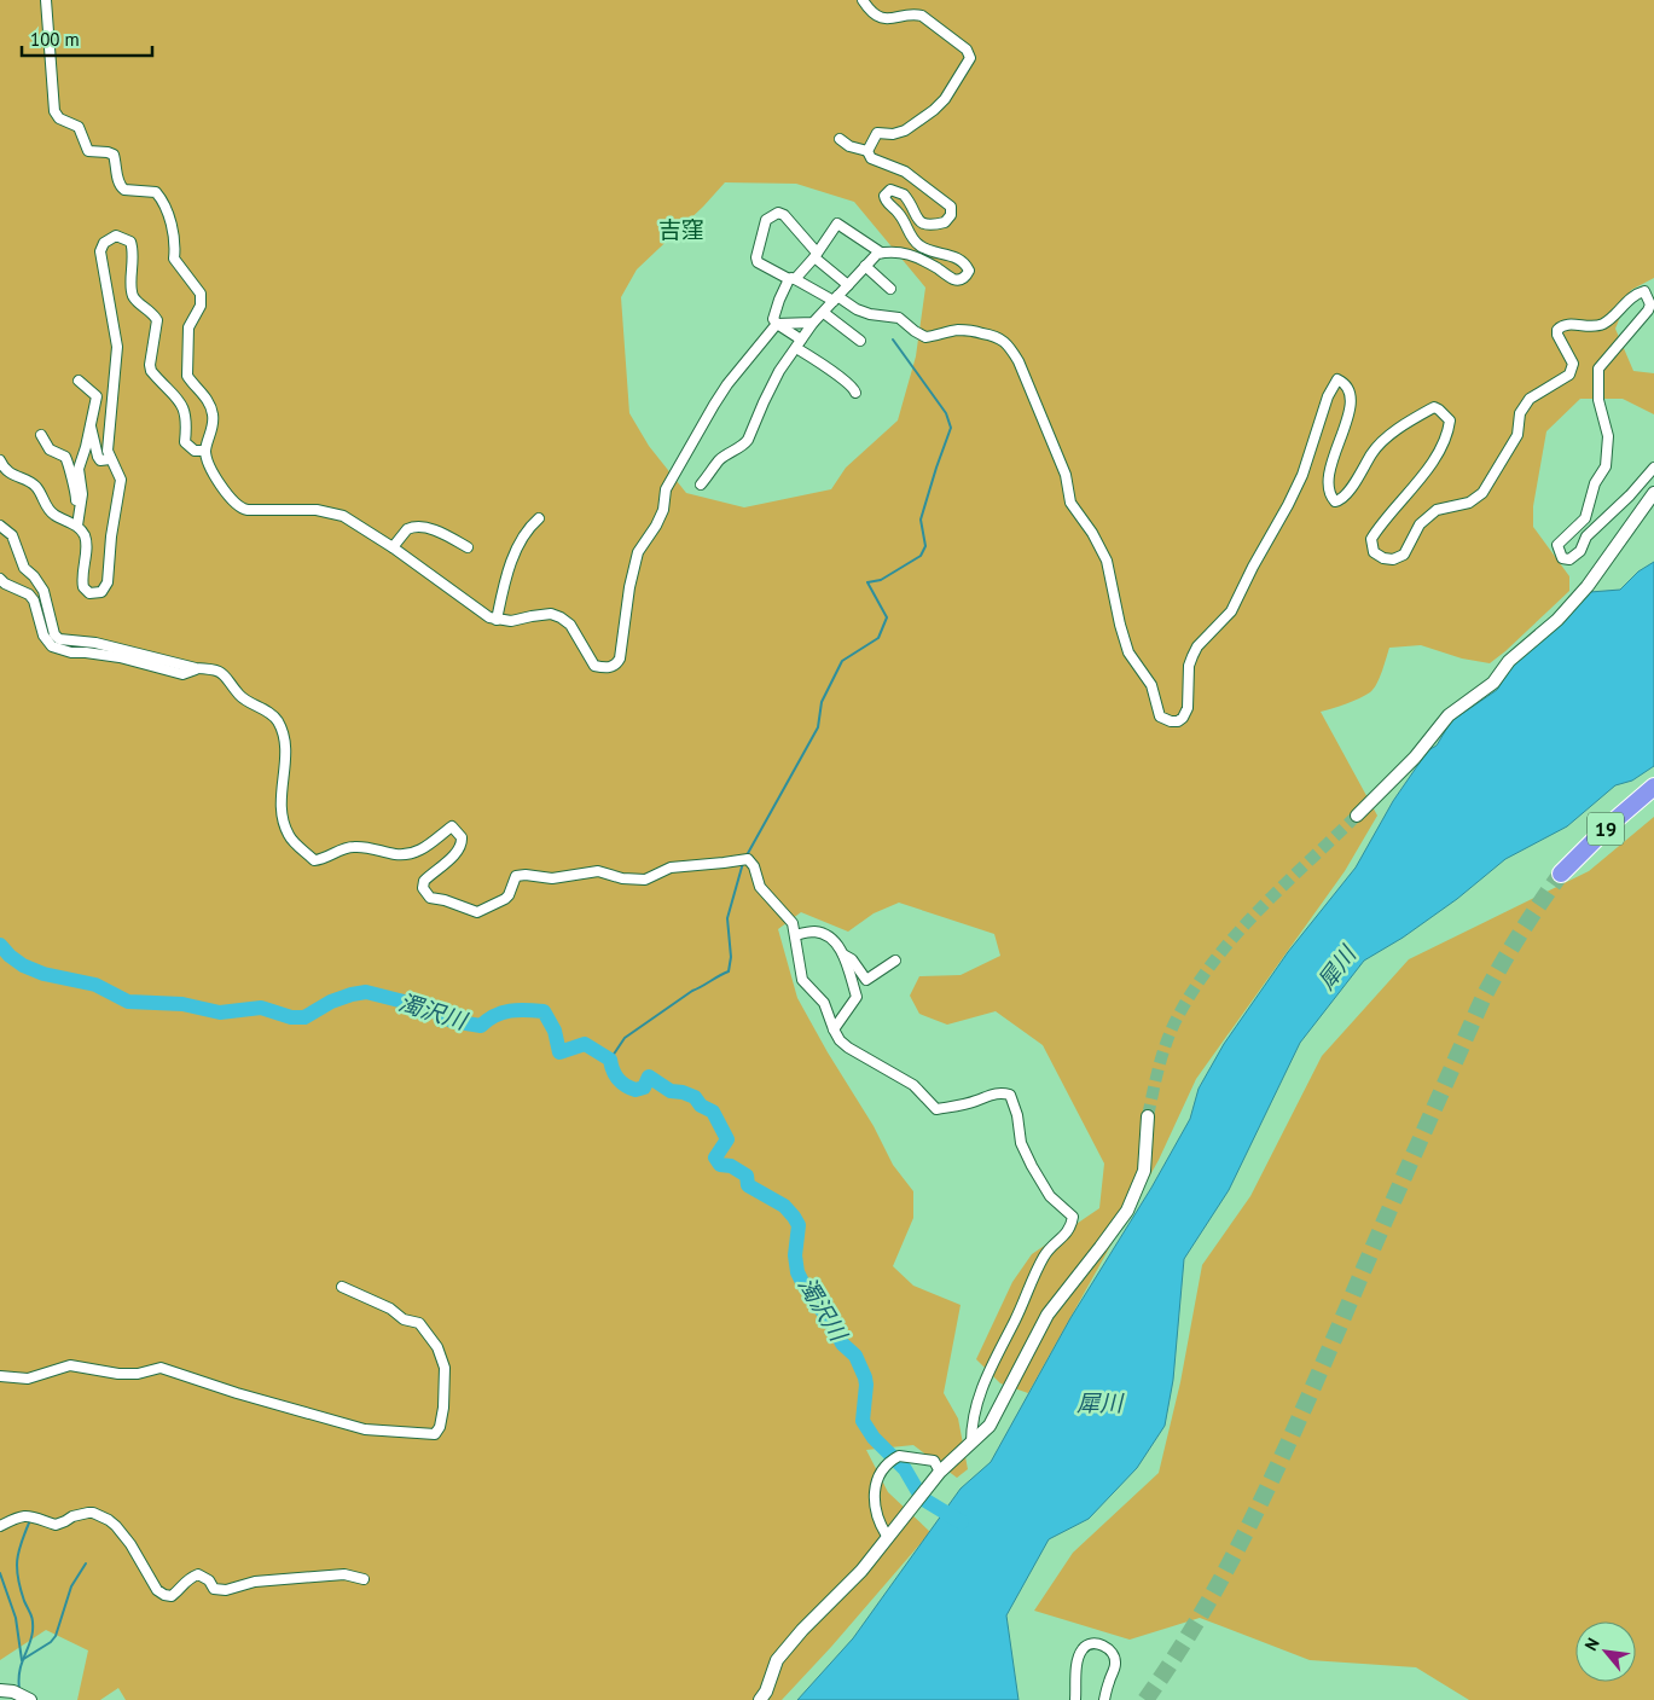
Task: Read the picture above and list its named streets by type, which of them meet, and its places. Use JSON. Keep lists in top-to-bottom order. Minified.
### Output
{"streets":{"highway":["19"]},"districts":["吉窪"],"water":["犀川","濁沢川"],"scale_bar":"100 m","north":"top left"}
